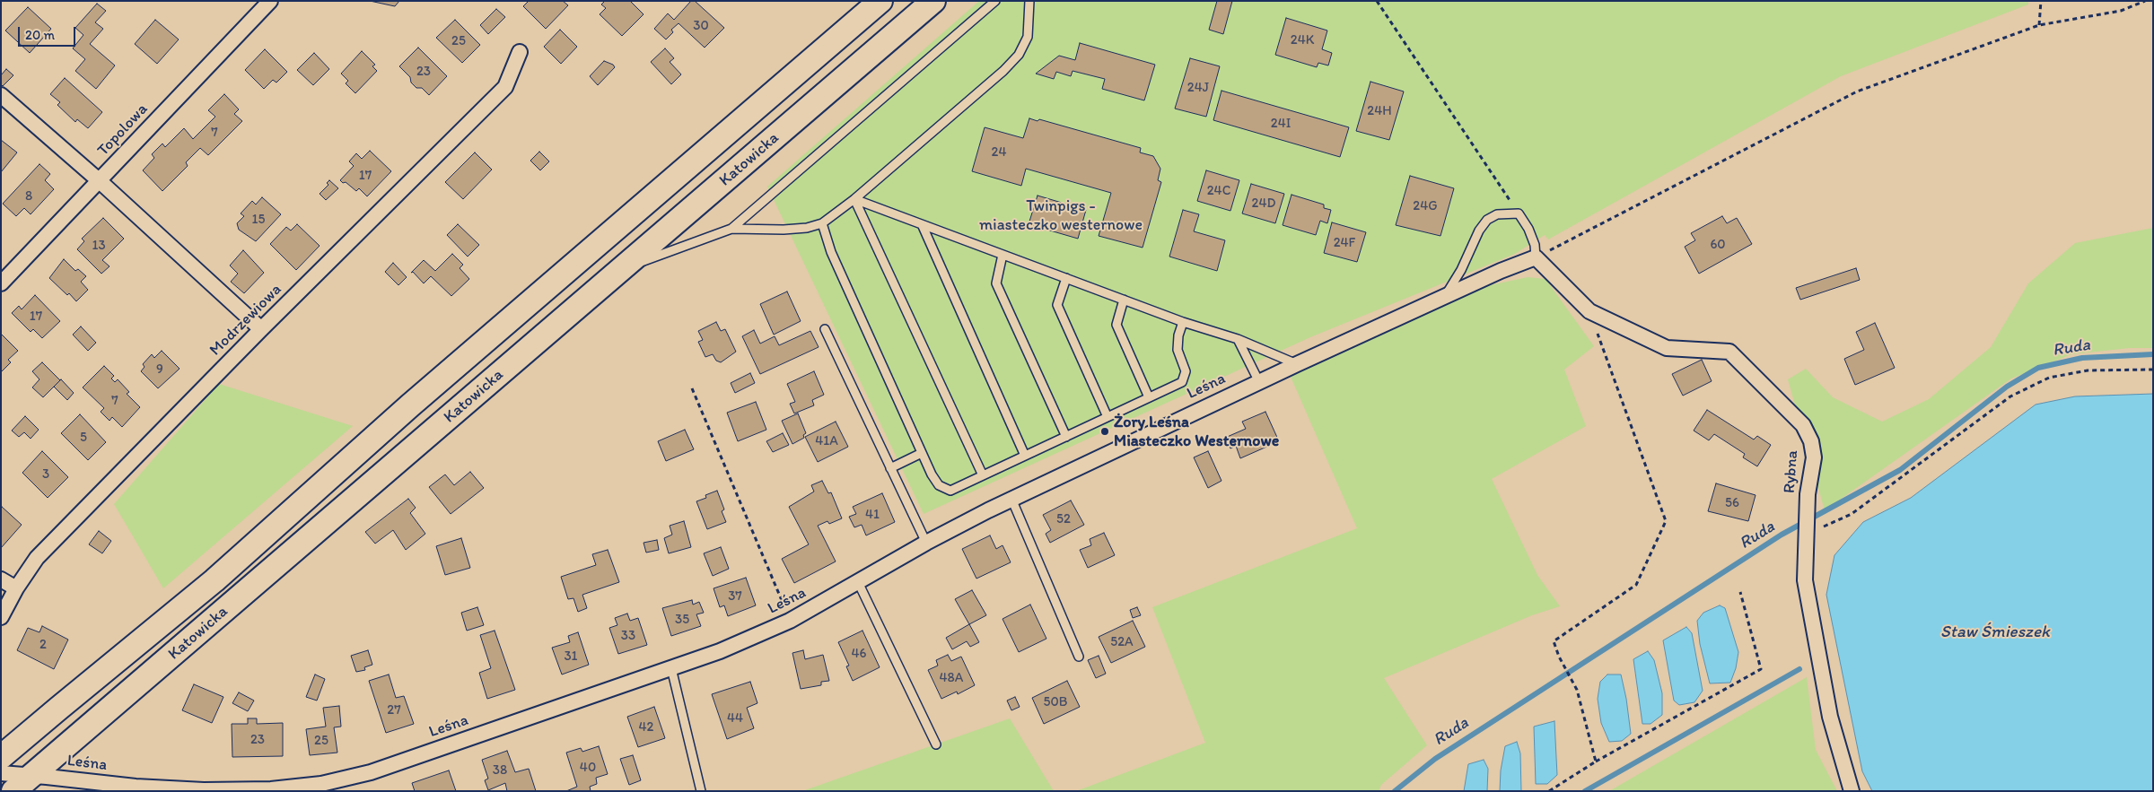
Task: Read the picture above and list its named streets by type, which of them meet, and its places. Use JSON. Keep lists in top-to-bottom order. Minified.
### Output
{"streets":{"main road":["Katowicka"],"street":["Topolowa","Modrzewiowa","Leśna","Rybna"]},"crossings":[["Katowicka","Leśna"],["Leśna","Rybna"]],"water":["Ruda","Staw Śmieszek"],"parks":["Twinpigs - miasteczko westernowe"],"places":["Żory Leśna Miasteczko Westernowe"],"house_numbers":["30","24K","25","23","24J","24H","24I","7","24","17","24C","8","24D","24G","15","24F","60","13","17","9","7","5","41A","3","56","41","52","37","35","33","52A","2","46","31","48A","50B","27","44","42","23","25","40","38"],"scale_bar":"20 m"}
